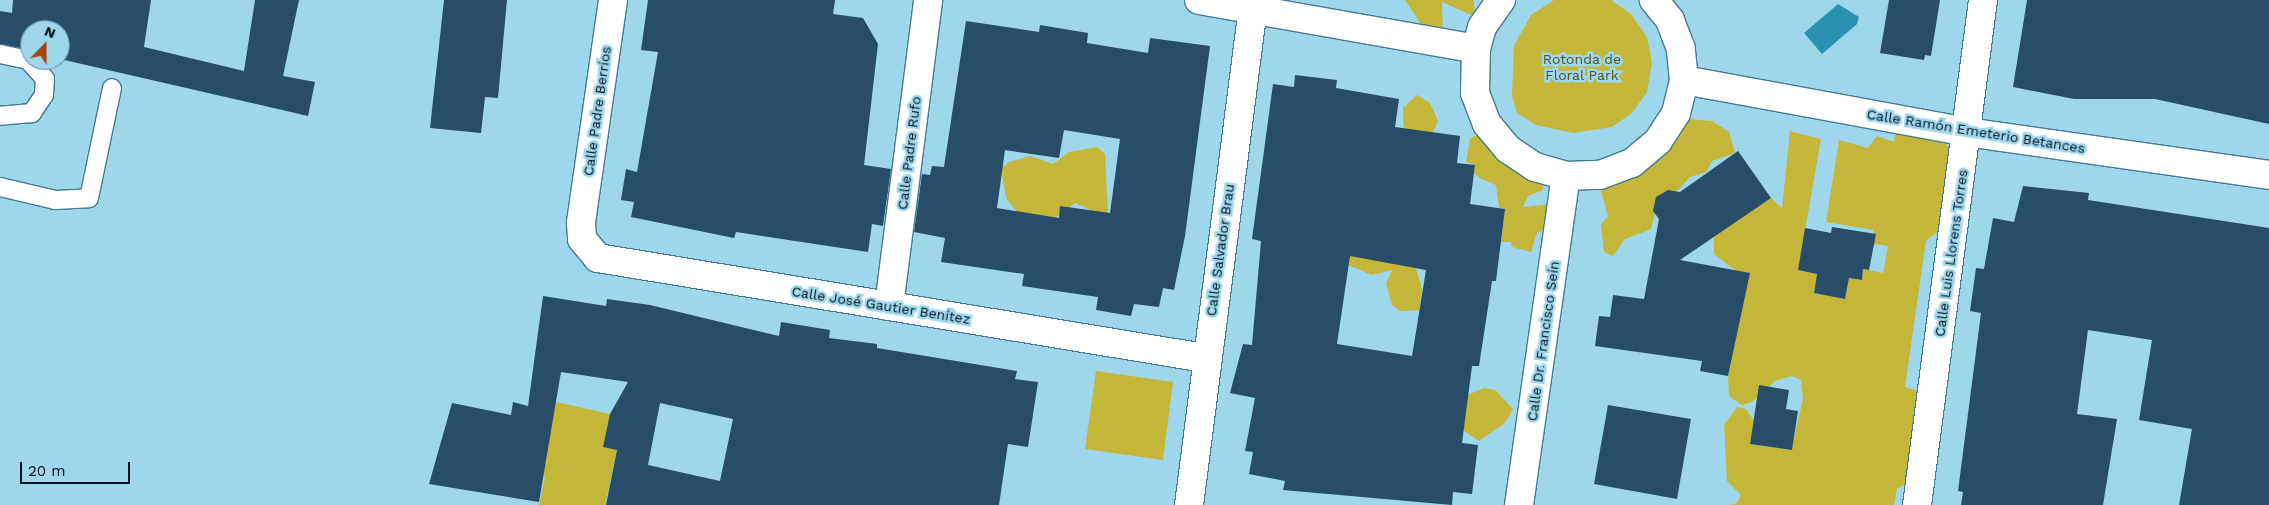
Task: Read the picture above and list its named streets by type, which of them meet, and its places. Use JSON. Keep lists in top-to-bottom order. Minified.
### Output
{"streets":{"street":["Calle Padre Berríos","Calle Ramón Emeterio Betances","Calle Padre Rufo","Calle Salvador Brau","Calle Luis Llorens Torres","Calle José Gautier Benítez","Calle Dr. Francisco Seín"]},"crossings":[["Calle Padre Berríos","Calle José Gautier Benítez"],["Calle Ramón Emeterio Betances","Calle Luis Llorens Torres"],["Calle Padre Rufo","Calle José Gautier Benítez"],["Calle Salvador Brau","Calle José Gautier Benítez"]],"parks":["Rotonda de Floral Park"],"scale_bar":"20 m","north":"top"}
